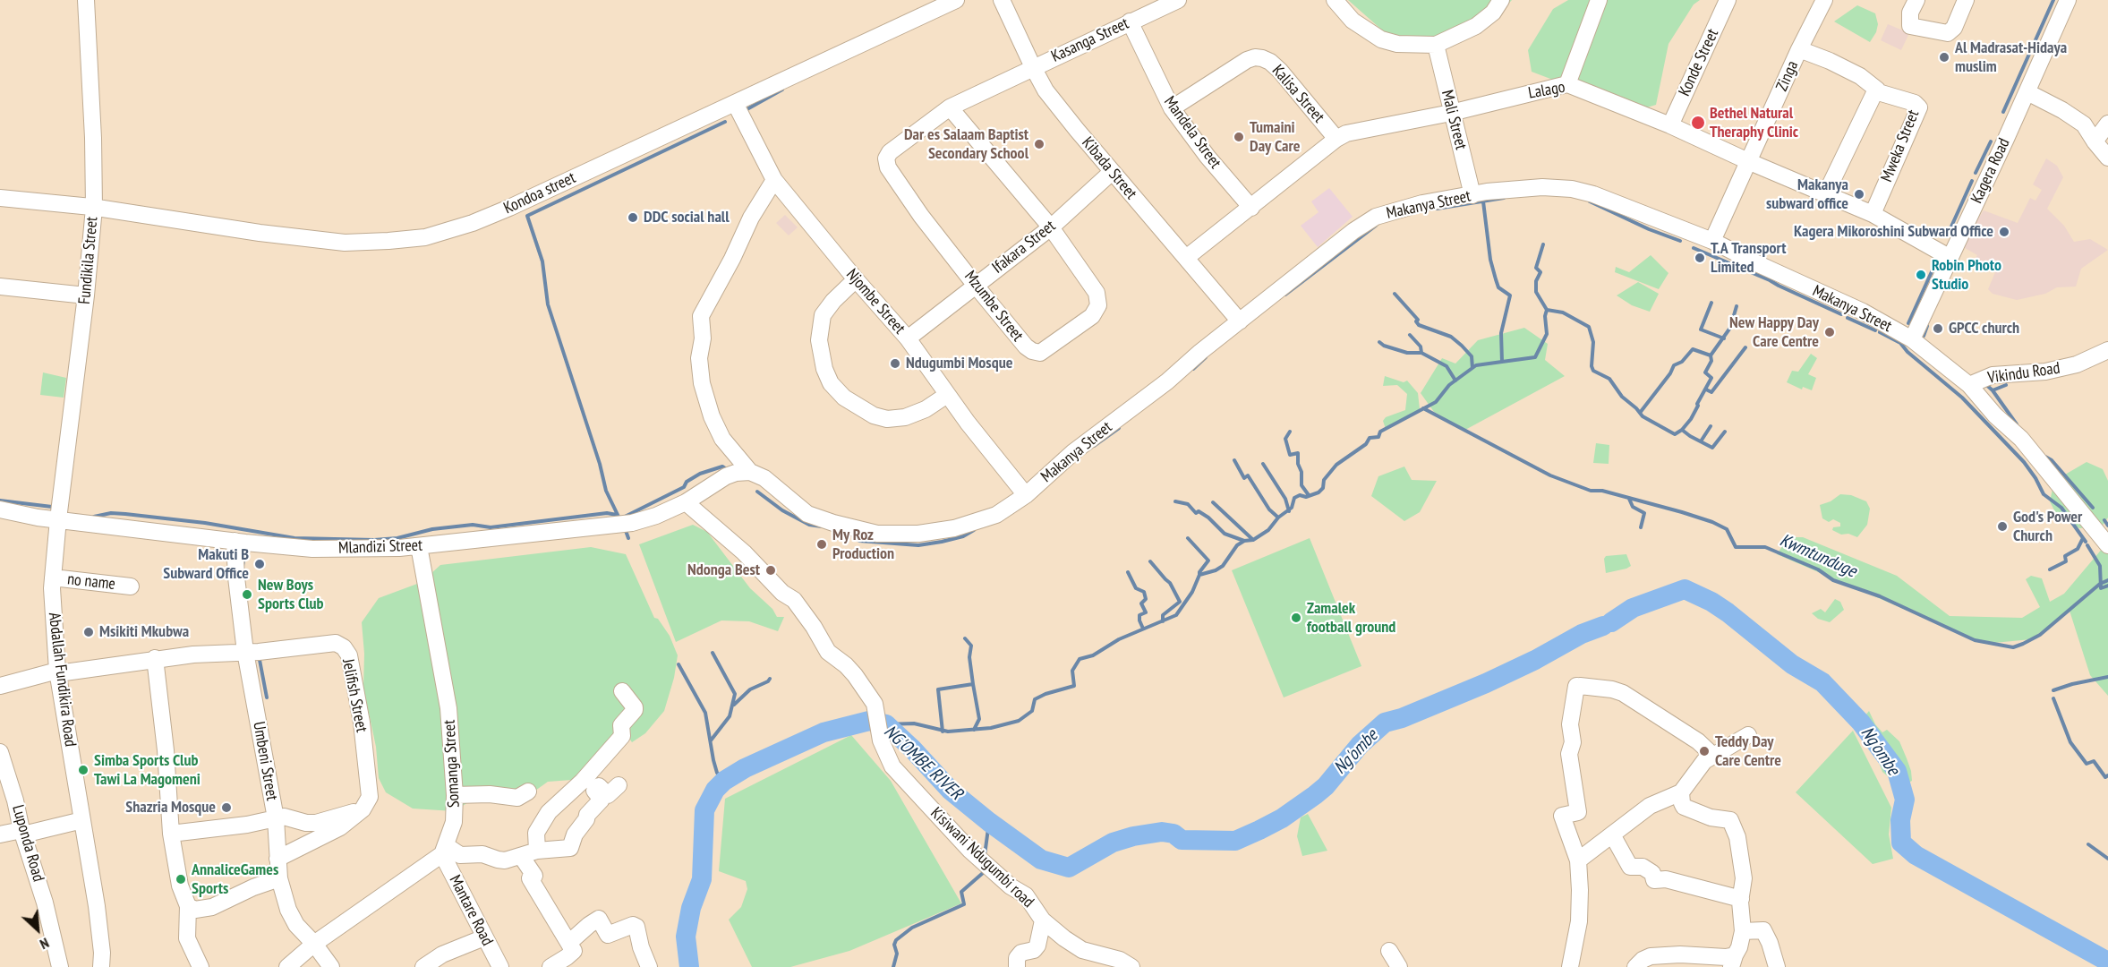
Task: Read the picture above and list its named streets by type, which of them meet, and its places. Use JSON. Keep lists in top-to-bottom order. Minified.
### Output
{"streets":{"street":["Kasanga Street","Konde Street","Zinga","Lalago","Kalisa Street","Mali Street","Mandela Street","Mweka Street","Kibada Street","Kagera Road","Kondoa street","Makanya Street","Ifakara Street","Fundikila Street","Njombe Street","Mzumbe Street","Vikindu Road","Mlandizi Street","no name","Abdallah Fundikira Road","Jelifish Street","Umbeni Street","Somanga Street","Luponda Road","Kisiwani Ndugumbi road","Mantare Road"]},"crossings":[["Kasanga Street","Mandela Street"],["Kasanga Street","Kibada Street"],["Kasanga Street","Mzumbe Street"],["Konde Street","Lalago"],["Zinga","Lalago"],["Zinga","Makanya Street"],["Lalago","Kalisa Street"],["Lalago","Mali Street"],["Lalago","Mandela Street"],["Lalago","Mweka Street"],["Lalago","Kibada Street"],["Lalago","Kagera Road"],["Kalisa Street","Mandela Street"],["Mali Street","Makanya Street"],["Kibada Street","Makanya Street"],["Kibada Street","Ifakara Street"],["Kibada Street","Mzumbe Street"],["Kagera Road","Makanya Street"],["Kondoa street","Fundikila Street"],["Kondoa street","Njombe Street"],["Makanya Street","Njombe Street"],["Makanya Street","Vikindu Road"],["Makanya Street","Mlandizi Street"],["Ifakara Street","Njombe Street"],["Ifakara Street","Mzumbe Street"],["Fundikila Street","Mlandizi Street"],["Fundikila Street","Abdallah Fundikira Road"],["Mlandizi Street","Abdallah Fundikira Road"],["Mlandizi Street","Umbeni Street"],["Mlandizi Street","Somanga Street"],["Mlandizi Street","Kisiwani Ndugumbi road"],["no name","Abdallah Fundikira Road"],["Jelifish Street","Umbeni Street"],["Somanga Street","Mantare Road"]],"water":["Kwmtunduge","Ng'ombe","NG'OMBE RIVER"],"places":["Al Madrasat-Hidaya muslim","Bethel Natural Theraphy Clinic","Tumaini Day Care","Dar es Salaam Baptist Secondary School","Makanya subward office","DDC social hall","Kagera Mikoroshini Subward Office","T.A Transport Limited","Robin Photo Studio","GPCC church","New Happy Day Care Centre","Ndugumbi Mosque","God's Power Church","My Roz Production","Makuti B Subward Office","Ndonga Best","New Boys Sports Club","Zamalek football ground","Msikiti Mkubwa","Teddy Day Care Centre","Simba Sports Club Tawi La Magomeni","Shazria Mosque","AnnaliceGames Sports"],"north":"bottom right"}
